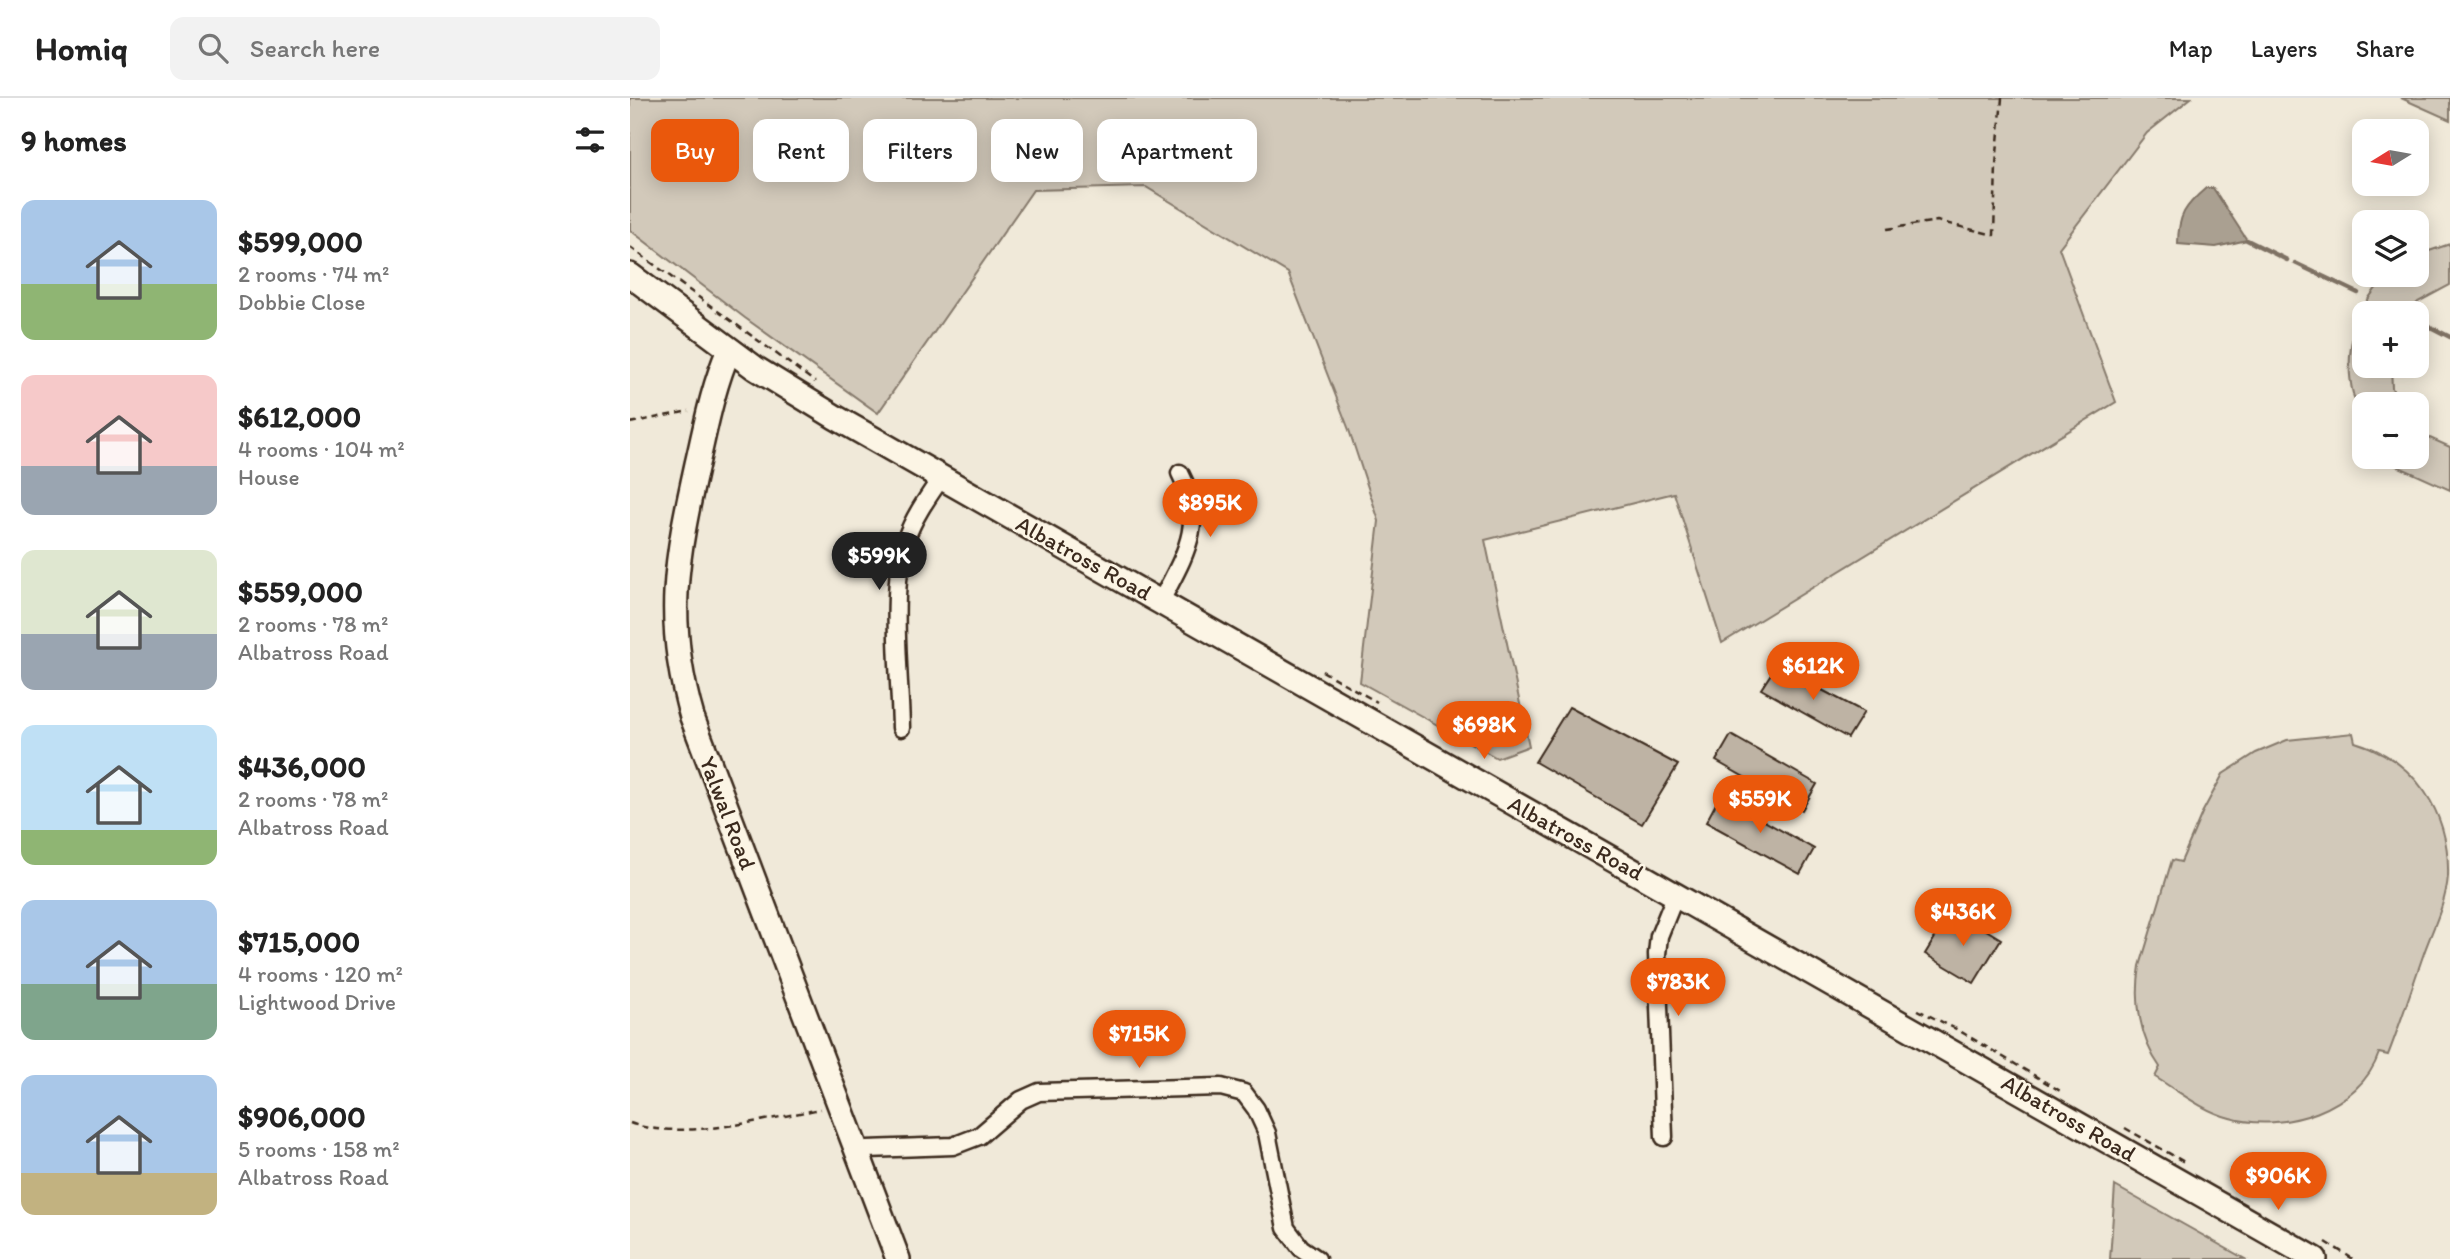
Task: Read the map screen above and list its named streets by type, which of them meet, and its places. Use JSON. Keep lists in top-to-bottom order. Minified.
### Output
{"streets":{"main road":["Albatross Road","Yalwal Road"]},"crossings":[["Albatross Road","Yalwal Road"]],"north":"left","page":{"header":"Homiq","search":"Search here","nav":["Map","Layers","Share"],"heading":"9 homes","map_buttons":["+","−"],"chip":["Buy","Rent","Filters","New","Apartment"],"list":[{"name":"$599,000","note":"2 rooms · 74 m² · Dobbie Close"},{"name":"$612,000","note":"4 rooms · 104 m² · House"},{"name":"$559,000","note":"2 rooms · 78 m² · Albatross Road"},{"name":"$436,000","note":"2 rooms · 78 m² · Albatross Road"},{"name":"$715,000","note":"4 rooms · 120 m² · Lightwood Drive"},{"name":"$906,000","note":"5 rooms · 158 m² · Albatross Road"}],"price":["$895K","$599K","$612K","$698K","$559K","$436K","$783K","$715K","$906K"]}}
